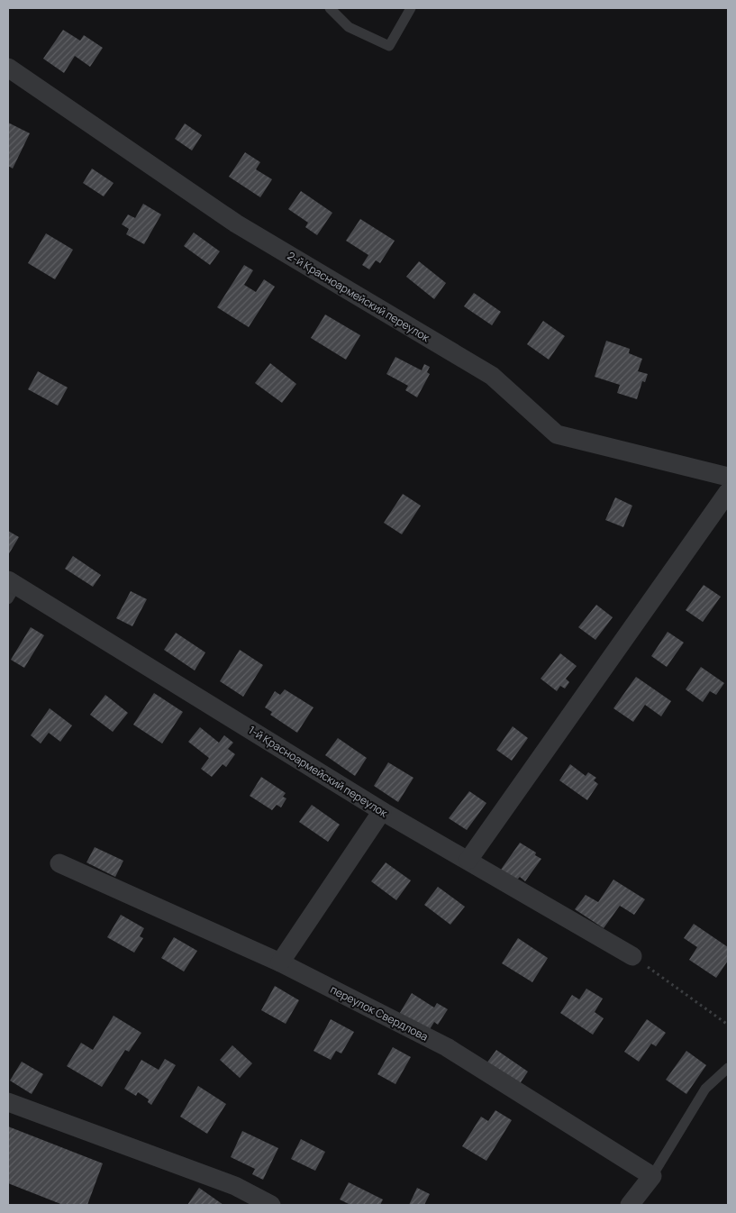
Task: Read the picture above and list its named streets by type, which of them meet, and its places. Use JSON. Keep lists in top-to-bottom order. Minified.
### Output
{"streets":{"street":["2-й Красноармейский переулок","1-й Красноармейский переулок","переулок Свердлова"]}}
